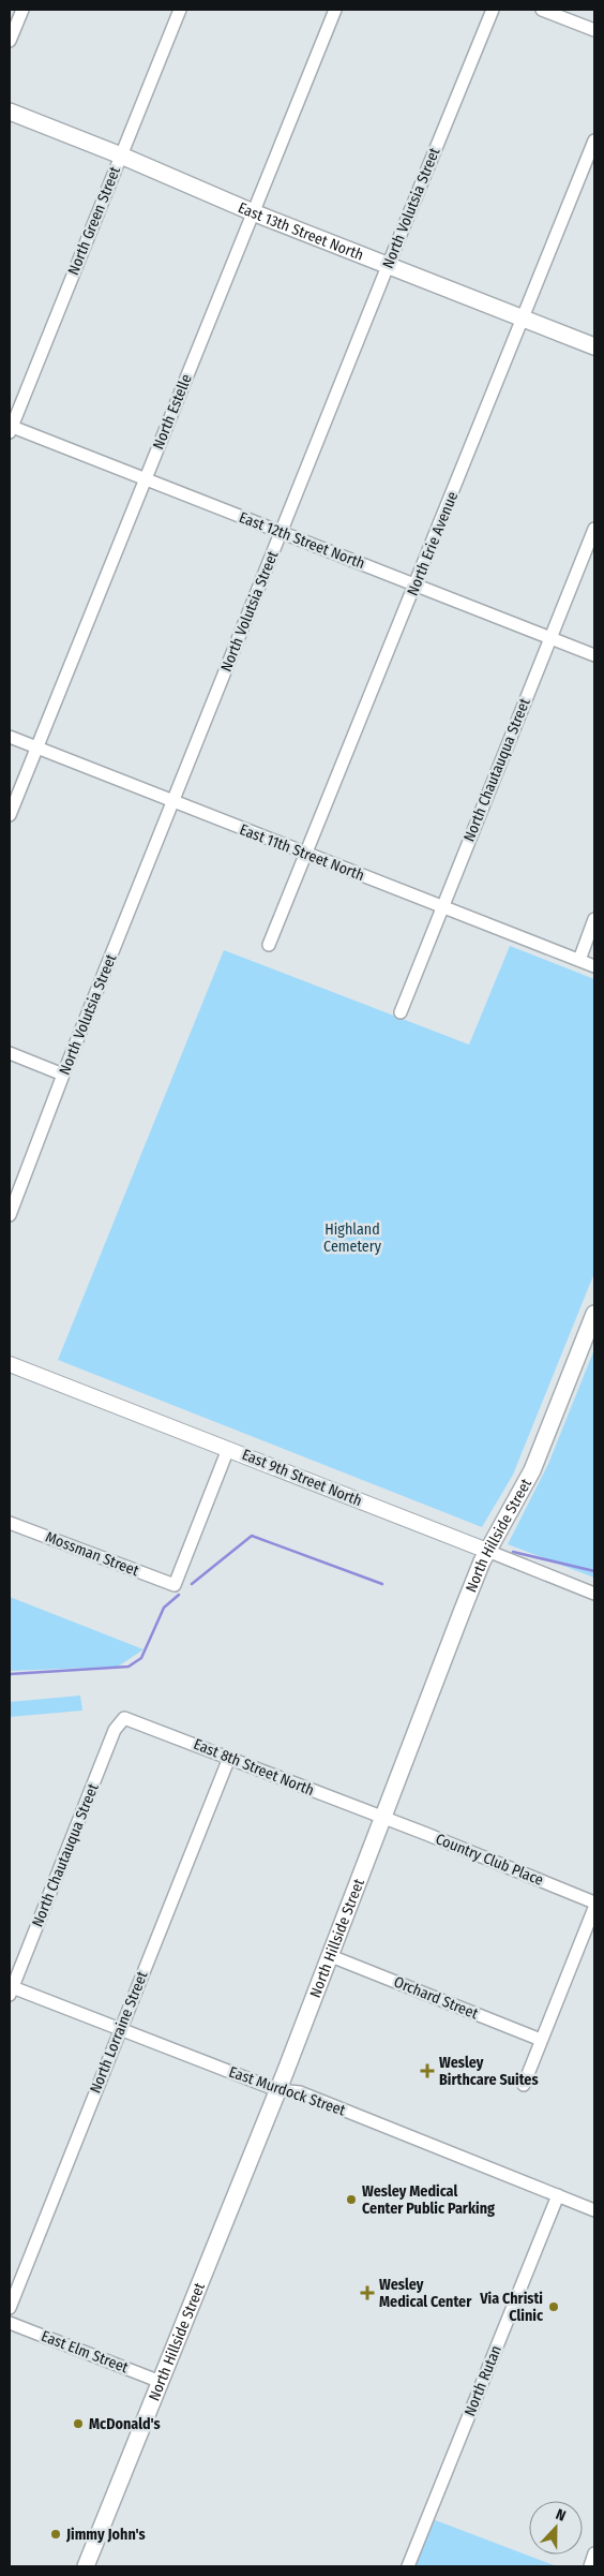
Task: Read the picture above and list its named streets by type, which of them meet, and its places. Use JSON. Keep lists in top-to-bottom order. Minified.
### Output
{"streets":{"main road":["East 13th Street North","North Hillside Street"],"street":["North Volutsia Street","North Green Street","North Estelle","East 12th Street North","North Erie Avenue","North Chautauqua Street","East 11th Street North","East 9th Street North","Mossman Street","East 8th Street North","Country Club Place","Orchard Street","North Lorraine Street","East Murdock Street","East Elm Street","North Rutan"]},"crossings":[["North Volutsia Street","East 13th Street North"],["North Volutsia Street","East 12th Street North"],["North Volutsia Street","East 11th Street North"],["North Green Street","East 13th Street North"],["North Green Street","East 12th Street North"],["East 13th Street North","North Estelle"],["East 13th Street North","North Erie Avenue"],["North Estelle","East 12th Street North"],["North Estelle","East 11th Street North"],["East 12th Street North","North Erie Avenue"],["East 12th Street North","North Chautauqua Street"],["North Erie Avenue","East 11th Street North"],["North Chautauqua Street","East 11th Street North"],["North Chautauqua Street","East 8th Street North"],["North Chautauqua Street","East Murdock Street"],["East 9th Street North","North Hillside Street"],["East 9th Street North","Mossman Street"],["North Hillside Street","East 8th Street North"],["North Hillside Street","Country Club Place"],["North Hillside Street","Orchard Street"],["North Hillside Street","East Murdock Street"],["North Hillside Street","East Elm Street"],["East 8th Street North","Country Club Place"],["East 8th Street North","North Lorraine Street"],["North Lorraine Street","East Murdock Street"],["East Murdock Street","North Rutan"]],"parks":["Highland Cemetery"],"places":{"health":["Wesley Birthcare Suites","Wesley Medical Center"],"other":["Wesley Medical Center Public Parking","Via Christi Clinic","McDonald's","Jimmy John's"]},"north":"top"}
